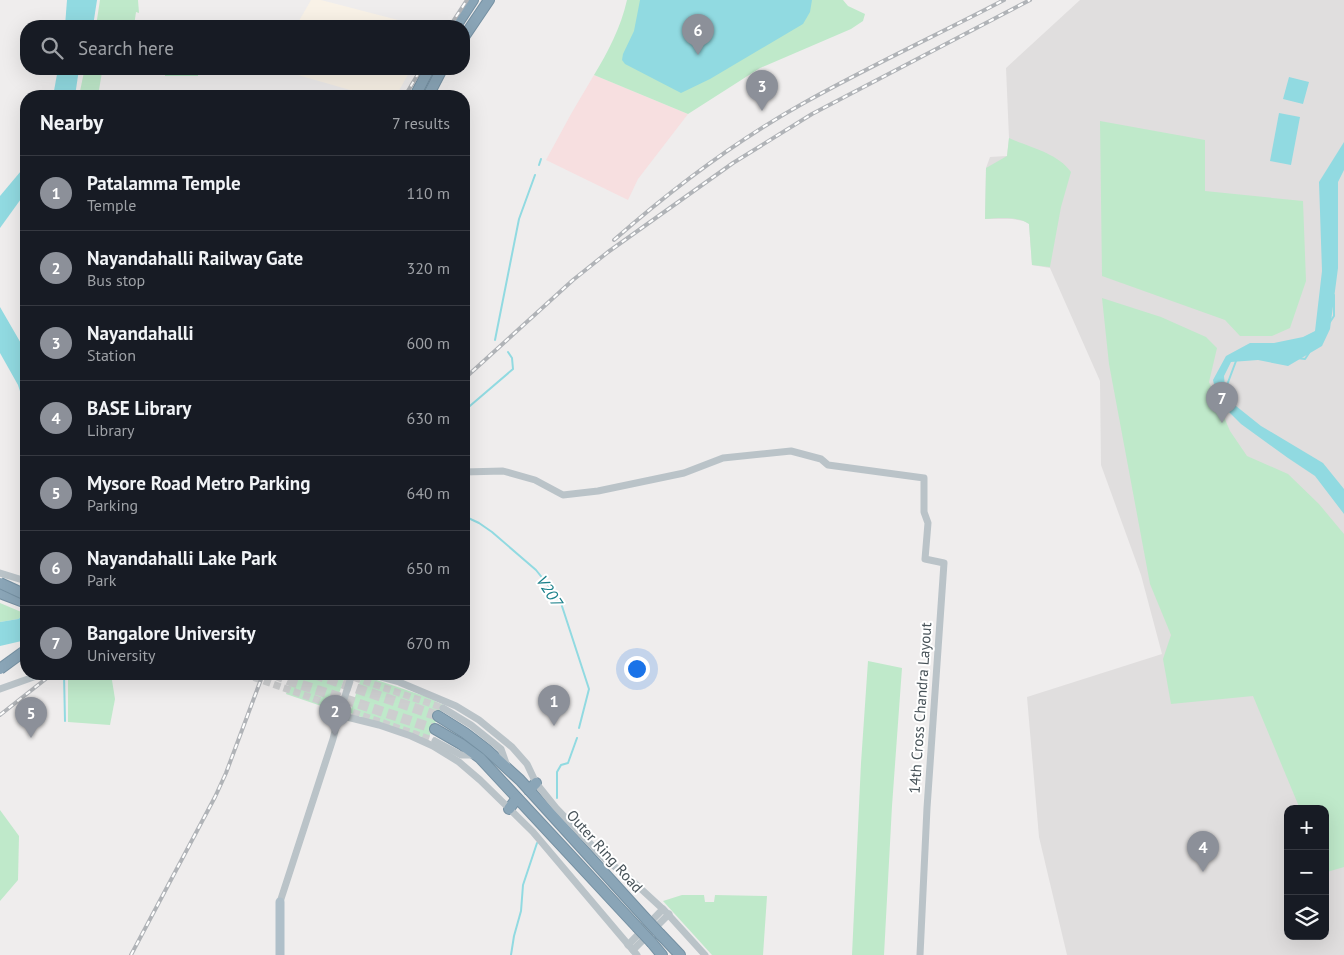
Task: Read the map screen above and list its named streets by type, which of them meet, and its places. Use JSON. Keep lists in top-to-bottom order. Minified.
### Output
{"streets":{"highway":["Outer Ring Road"],"street":["14th Cross Chandra Layout"]},"water":["V207"],"page":{"pins":["6","3","7","1","2","5","4"],"search":"Search here","heading":["Nearby","7 results"],"list":[{"mark":"1","name":"Patalamma Temple","note":"Temple","value":"110 m"},{"mark":"2","name":"Nayandahalli Railway Gate","note":"Bus stop","value":"320 m"},{"mark":"3","name":"Nayandahalli","note":"Station","value":"600 m"},{"mark":"4","name":"BASE Library","note":"Library","value":"630 m"},{"mark":"5","name":"Mysore Road Metro Parking","note":"Parking","value":"640 m"},{"mark":"6","name":"Nayandahalli Lake Park","note":"Park","value":"650 m"},{"mark":"7","name":"Bangalore University","note":"University","value":"670 m"}],"map_buttons":["+","−"]}}
